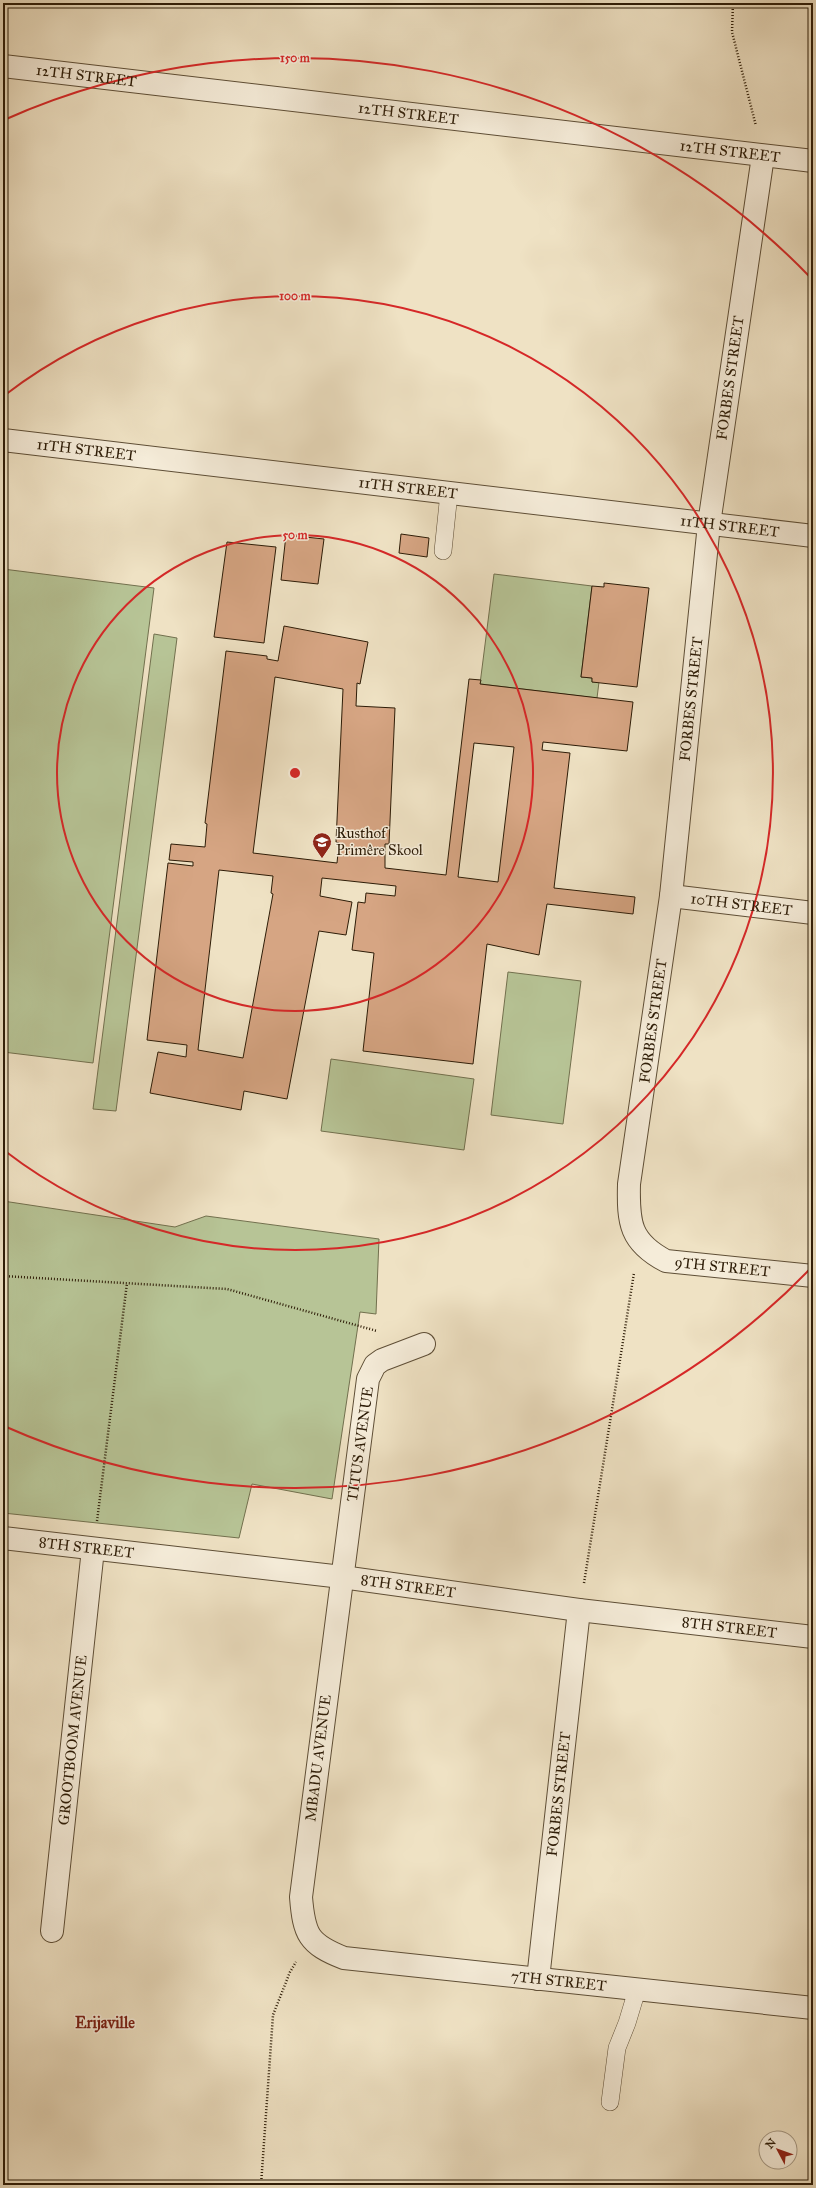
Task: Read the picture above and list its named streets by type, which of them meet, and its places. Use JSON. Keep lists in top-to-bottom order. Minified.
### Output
{"streets":{"street":["12TH STREET","FORBES STREET","11TH STREET","10TH STREET","9TH STREET","TITUS AVENUE","8TH STREET","GROOTBOOM AVENUE","MBADU AVENUE","7TH STREET"]},"crossings":[["12TH STREET","FORBES STREET"],["FORBES STREET","11TH STREET"],["FORBES STREET","10TH STREET"],["FORBES STREET","9TH STREET"],["FORBES STREET","8TH STREET"],["FORBES STREET","7TH STREET"],["TITUS AVENUE","8TH STREET"],["TITUS AVENUE","MBADU AVENUE"],["8TH STREET","GROOTBOOM AVENUE"],["8TH STREET","MBADU AVENUE"],["MBADU AVENUE","7TH STREET"]],"districts":["Erijaville"],"places":{"school or university":["Rusthof Primêre Skool"]},"north":"top left","rings":["150 m","100 m","50 m"]}
